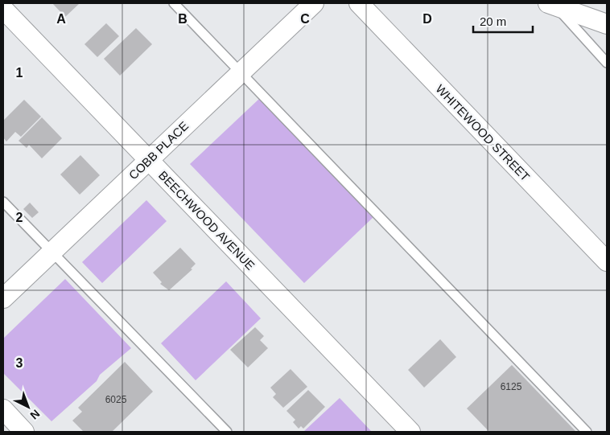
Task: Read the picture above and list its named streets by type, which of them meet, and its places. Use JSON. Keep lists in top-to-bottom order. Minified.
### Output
{"streets":{"street":["WHITEWOOD STREET","COBB PLACE","BEECHWOOD AVENUE"]},"crossings":[["COBB PLACE","BEECHWOOD AVENUE"]],"house_numbers":["6125","6025"],"scale_bar":"20 m","north":"bottom right","grid":{"columns":["A","B","C","D"],"rows":["1","2","3"]}}
